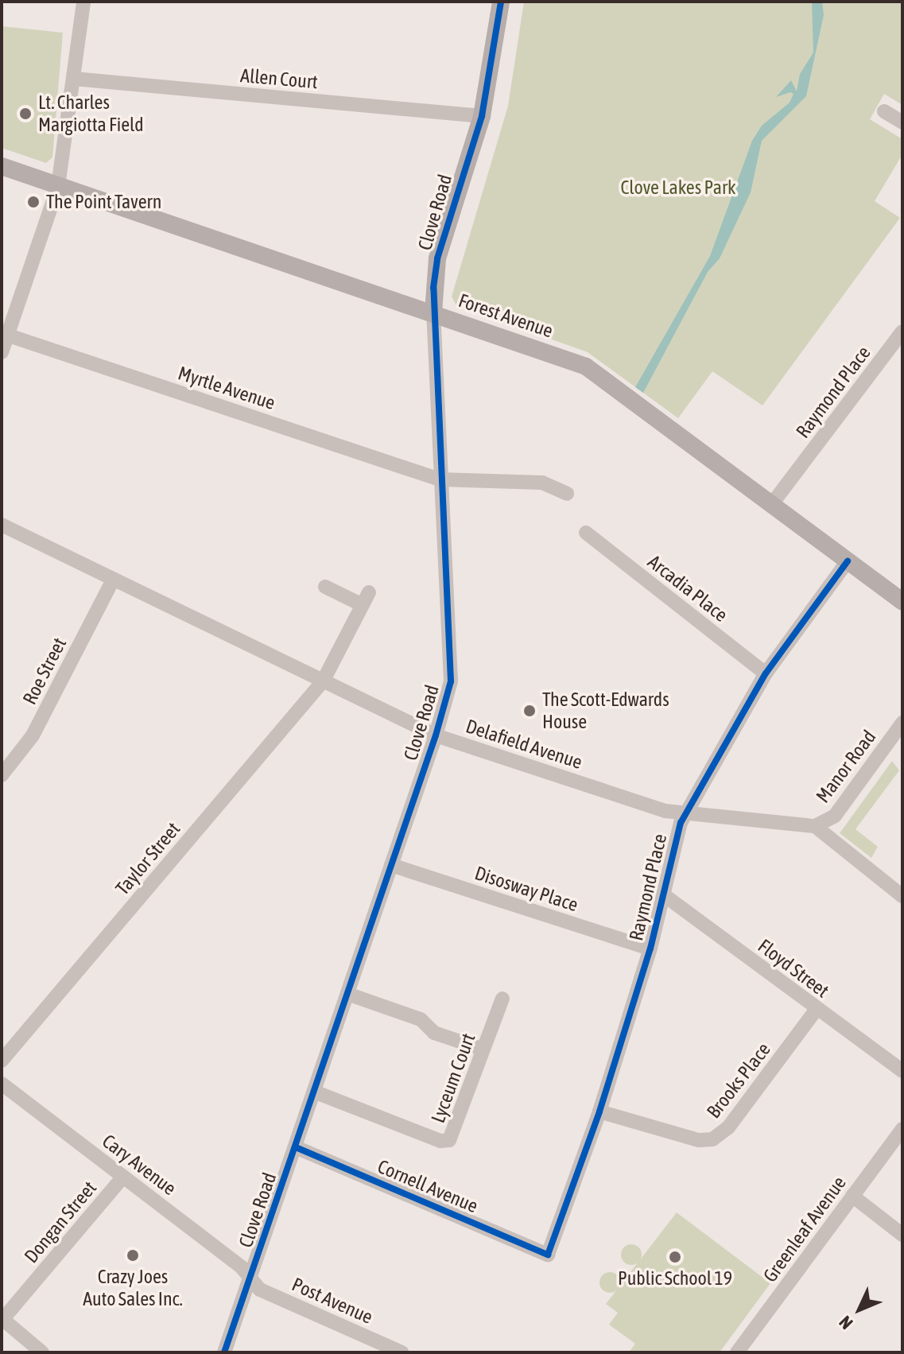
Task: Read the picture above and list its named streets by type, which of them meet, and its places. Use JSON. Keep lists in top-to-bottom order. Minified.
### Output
{"streets":{"main road":["Clove Road","Forest Avenue"],"street":["Allen Court","Myrtle Avenue","Raymond Place","Arcadia Place","Roe Street","Delafield Avenue","Manor Road","Taylor Street","Disosway Place","Floyd Street","Lyceum Court","Brooks Place","Cary Avenue","Cornell Avenue","Dongan Street","Greenleaf Avenue","Post Avenue"]},"crossings":[["Allen Court","Clove Road"],["Clove Road","Forest Avenue"],["Clove Road","Myrtle Avenue"],["Clove Road","Delafield Avenue"],["Clove Road","Disosway Place"],["Clove Road","Lyceum Court"],["Clove Road","Cary Avenue"],["Clove Road","Cornell Avenue"],["Clove Road","Post Avenue"],["Forest Avenue","Raymond Place"],["Raymond Place","Arcadia Place"],["Raymond Place","Delafield Avenue"],["Raymond Place","Disosway Place"],["Raymond Place","Floyd Street"],["Raymond Place","Brooks Place"],["Raymond Place","Cornell Avenue"],["Roe Street","Delafield Avenue"],["Delafield Avenue","Manor Road"],["Delafield Avenue","Taylor Street"],["Floyd Street","Brooks Place"],["Cary Avenue","Dongan Street"],["Cary Avenue","Post Avenue"]],"parks":["Clove Lakes Park"],"places":["Lt. Charles Margiotta Field","The Point Tavern","The Scott-Edwards House","Crazy Joes Auto Sales Inc.","Public School 19"],"north":"bottom left"}
